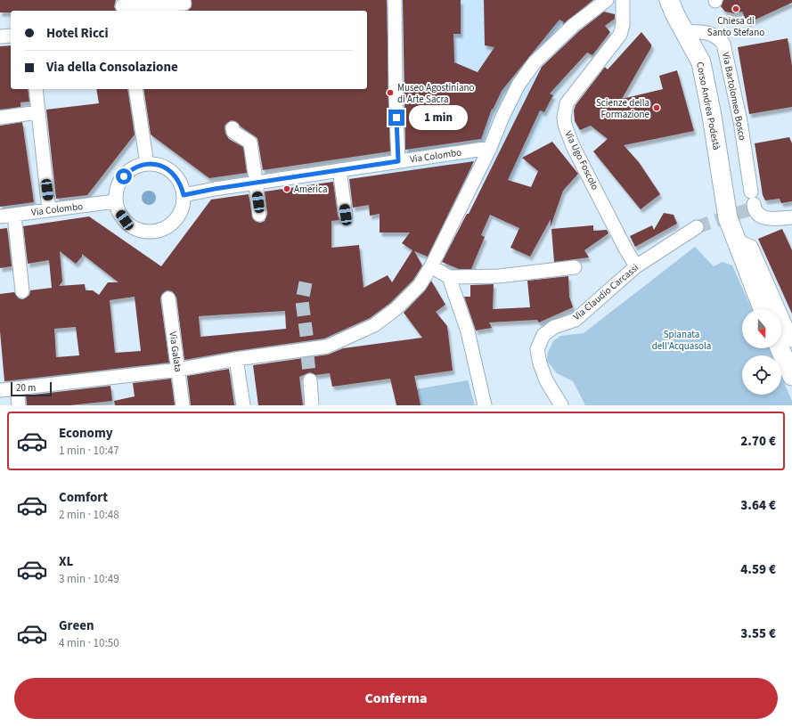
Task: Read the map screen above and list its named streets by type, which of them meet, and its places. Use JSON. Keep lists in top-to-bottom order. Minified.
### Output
{"streets":{"street":["Via Bartolomeo Bosco","Corso Andrea Podestà","Via Colombo","Via Ugo Foscolo","Via Claudio Carcassi","Via Galata"]},"crossings":[["Via Bartolomeo Bosco","Corso Andrea Podestà"],["Via Ugo Foscolo","Via Claudio Carcassi"]],"parks":["Spianata dell'Acquasola"],"places":["Chiesa di Santo Stefano","Museo Agostiniano di Arte Sacra","Scienze della Formazione","America"],"scale_bar":"20 m","north":"bottom","page":{"banner":["Hotel Ricci","Via della Consolazione"],"bubble":"1 min","scale":"20 m","list":[{"name":"Economy","note":"1 min · 10:47","value":"2.70 €"},{"name":"Comfort","note":"2 min · 10:48","value":"3.64 €"},{"name":"XL","note":"3 min · 10:49","value":"4.59 €"},{"name":"Green","note":"4 min · 10:50","value":"3.55 €"}],"buttons":"Conferma"}}
